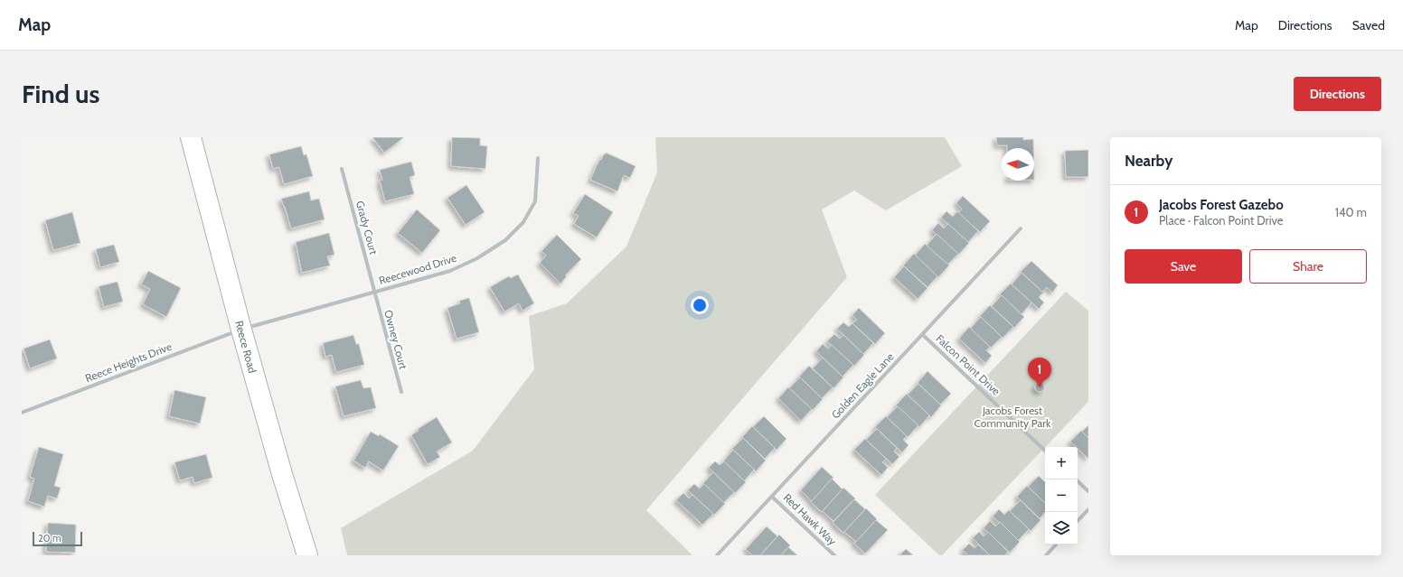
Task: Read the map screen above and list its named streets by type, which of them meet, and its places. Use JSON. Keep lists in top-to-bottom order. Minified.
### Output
{"streets":{"main road":["Reece Road"],"street":["Grady Court","Reecewood Drive","Owney Court","Reece Heights Drive","Falcon Point Drive","Golden Eagle Lane","Red Hawk Way"]},"crossings":[["Grady Court","Reecewood Drive"],["Grady Court","Owney Court"],["Reecewood Drive","Owney Court"],["Reecewood Drive","Reece Road"],["Reecewood Drive","Reece Heights Drive"],["Reece Road","Reece Heights Drive"],["Falcon Point Drive","Golden Eagle Lane"],["Golden Eagle Lane","Red Hawk Way"]],"parks":["Jacobs Forest Community Park"],"scale_bar":"20 m","north":"left","page":{"header":"Map","nav":["Map","Directions","Saved"],"buttons":["Directions",["Save","Share"]],"title":"Find us","heading":"Nearby","list":[{"mark":"1","name":"Jacobs Forest Gazebo","note":"Place · Falcon Point Drive","value":"140 m"}],"pins":"1","map_buttons":["+","−"],"scale":"20 m"}}
